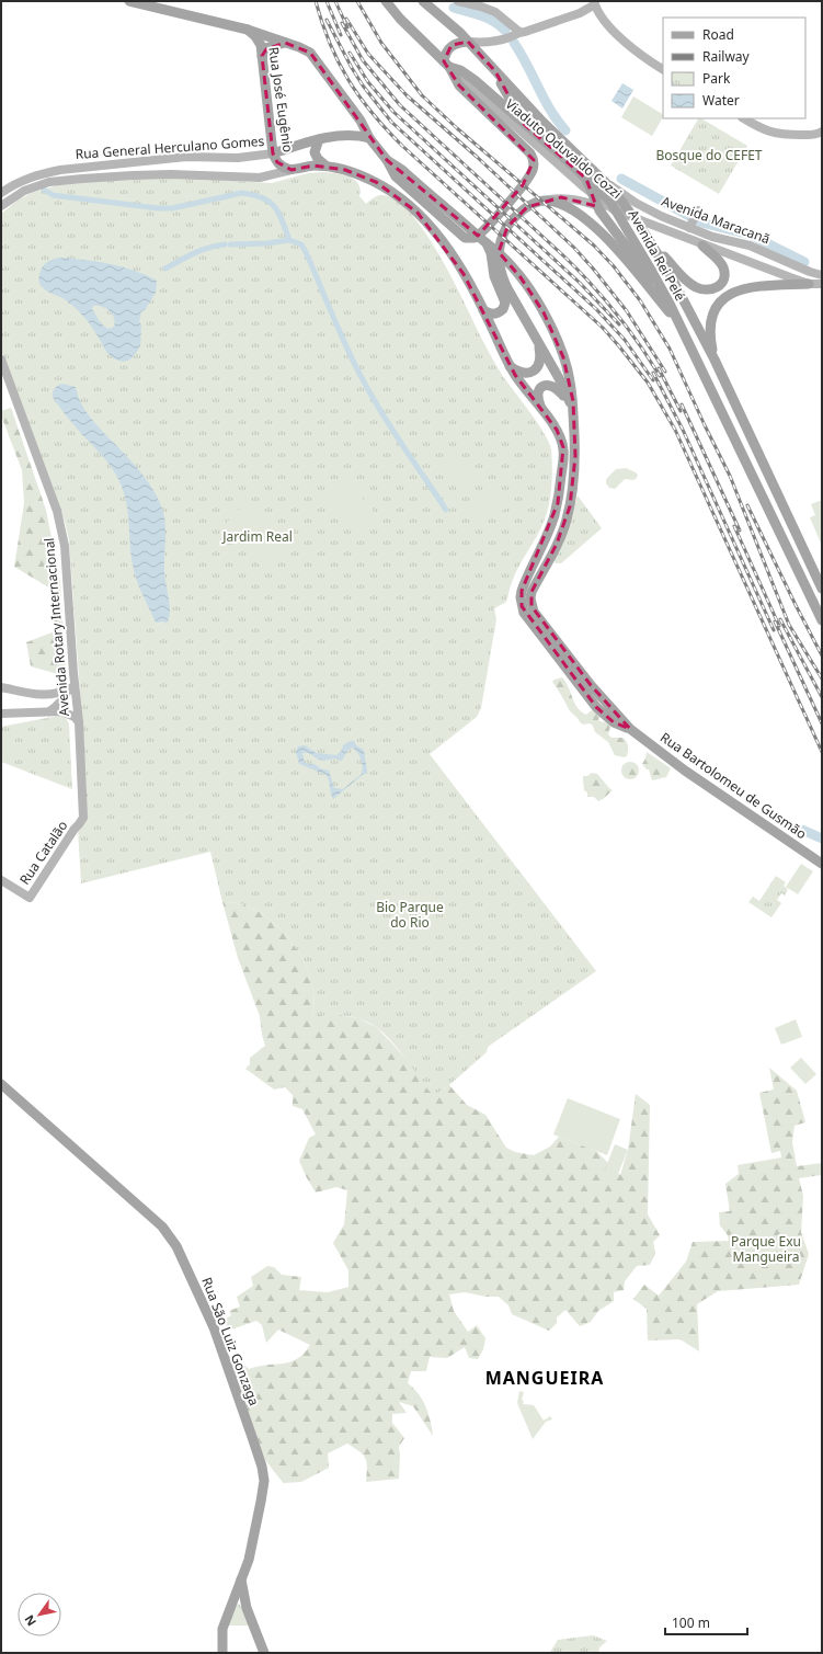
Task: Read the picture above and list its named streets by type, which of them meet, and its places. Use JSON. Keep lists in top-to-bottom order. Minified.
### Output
{"streets":{"main road":["Rua José Eugênio","Rua General Herculano Gomes","Viaduto Oduvaldo Cozzi","Avenida Maracanã","Avenida Rei Pelé","Avenida Rotary Internacional","Rua Bartolomeu de Gusmão","Rua Catalão","Rua São Luiz Gonzaga"]},"crossings":[["Rua José Eugênio","Rua General Herculano Gomes"],["Rua General Herculano Gomes","Rua Bartolomeu de Gusmão"],["Viaduto Oduvaldo Cozzi","Avenida Maracanã"],["Viaduto Oduvaldo Cozzi","Avenida Rei Pelé"],["Avenida Maracanã","Avenida Rei Pelé"],["Avenida Rotary Internacional","Rua Catalão"]],"districts":["MANGUEIRA"],"parks":["Bosque do CEFET","Jardim Real","Bio Parque do Rio","Parque Exu Mangueira"],"legend":["Road","Railway","Park","Water"],"scale_bar":"100 m","north":"bottom left"}
